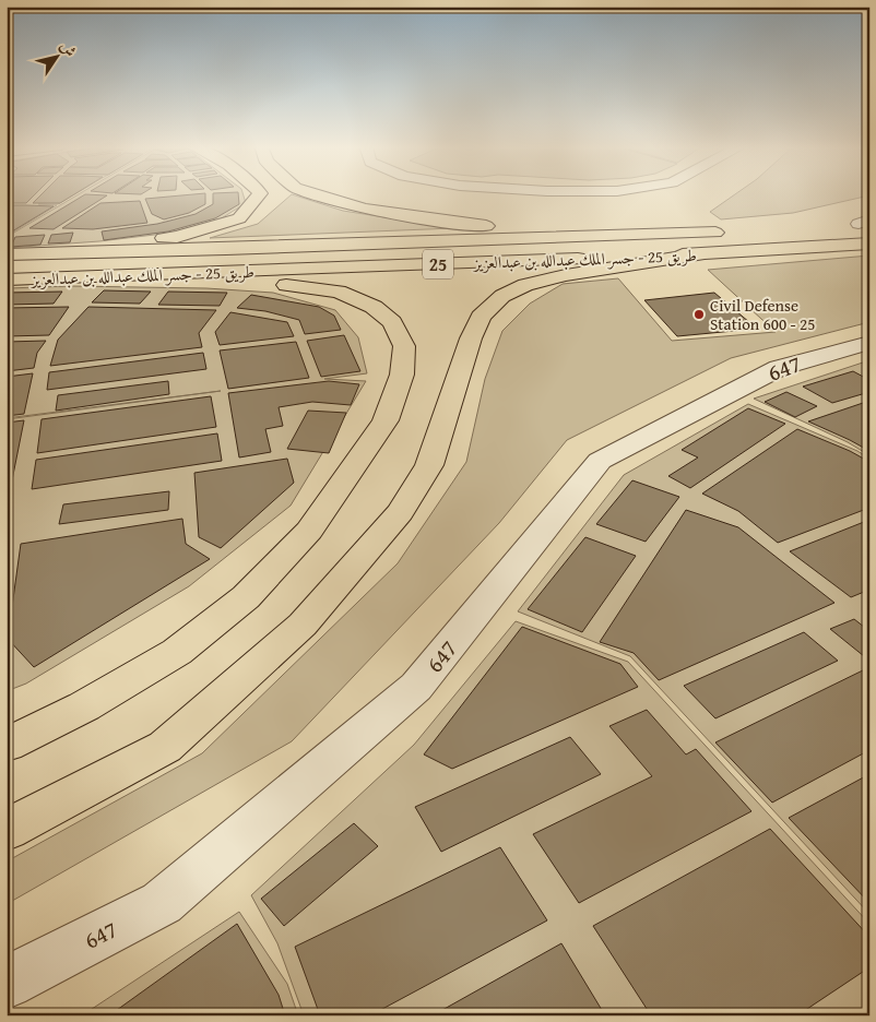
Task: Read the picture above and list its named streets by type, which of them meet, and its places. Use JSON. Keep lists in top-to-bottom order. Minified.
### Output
{"streets":{"main road":["طريق 25 - جسر الملك عبدالله بن عبدالعزيز","25"],"street":["647"]},"places":["Civil Defense Station 600 - 25"],"north":"top right"}
